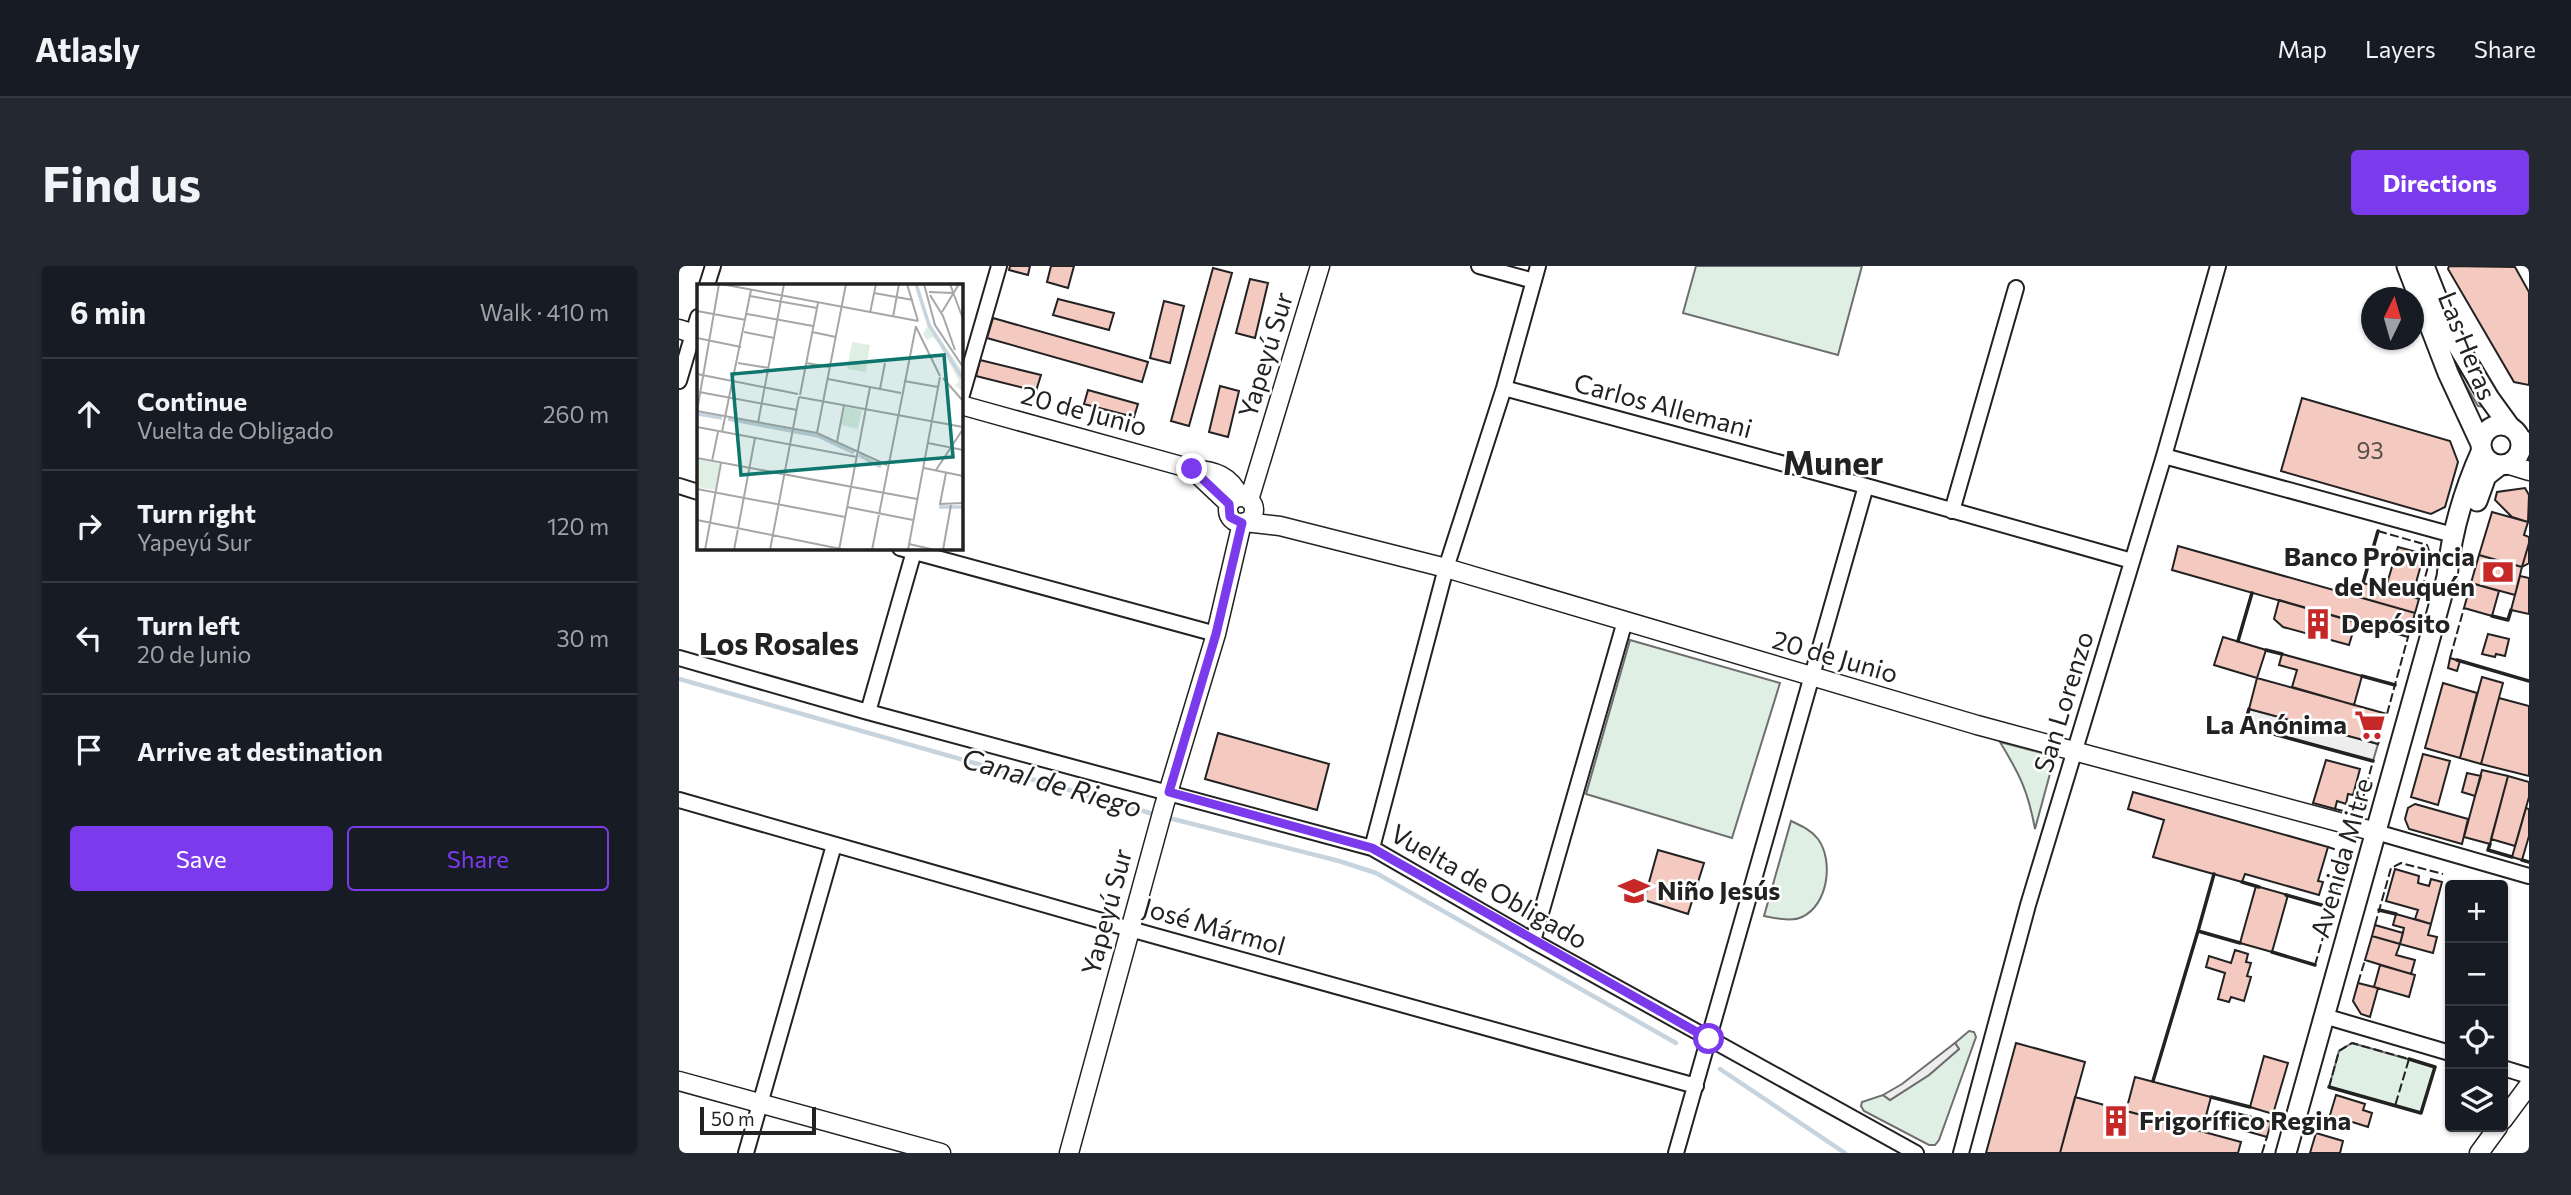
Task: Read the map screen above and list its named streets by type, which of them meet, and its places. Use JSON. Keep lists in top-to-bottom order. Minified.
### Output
{"streets":{"main road":["Las Heras","Avenida Mitre"],"street":["Yapeyú Sur","Carlos Allemani","20 de Junio","San Lorenzo","Vuelta de Obligado","José Mármol"]},"crossings":[["Las Heras","Avenida Mitre"],["Yapeyú Sur","20 de Junio"],["Yapeyú Sur","Vuelta de Obligado"],["Yapeyú Sur","José Mármol"],["Carlos Allemani","San Lorenzo"],["20 de Junio","San Lorenzo"],["20 de Junio","Avenida Mitre"]],"districts":["Muner","Los Rosales"],"water":["Canal de Riego"],"places":{"bank":["Banco Provincia de Neuquén"],"building":["Depósito","Frigorífico Regina"],"supermarket":["La Anónima"],"school or university":["Niño Jesús"]},"house_numbers":["93"],"scale_bar":"50 m","north":"top","page":{"header":"Atlasly","nav":["Map","Layers","Share"],"buttons":["Directions",["Save","Share"]],"title":"Find us","heading":["6 min","Walk · 410 m"],"list":[["Continue","Vuelta de Obligado","260 m"],["Turn right","Yapeyú Sur","120 m"],["Turn left","20 de Junio","30 m"],"Arrive at destination"],"map_buttons":["+","−"],"scale":"50 m"}}
